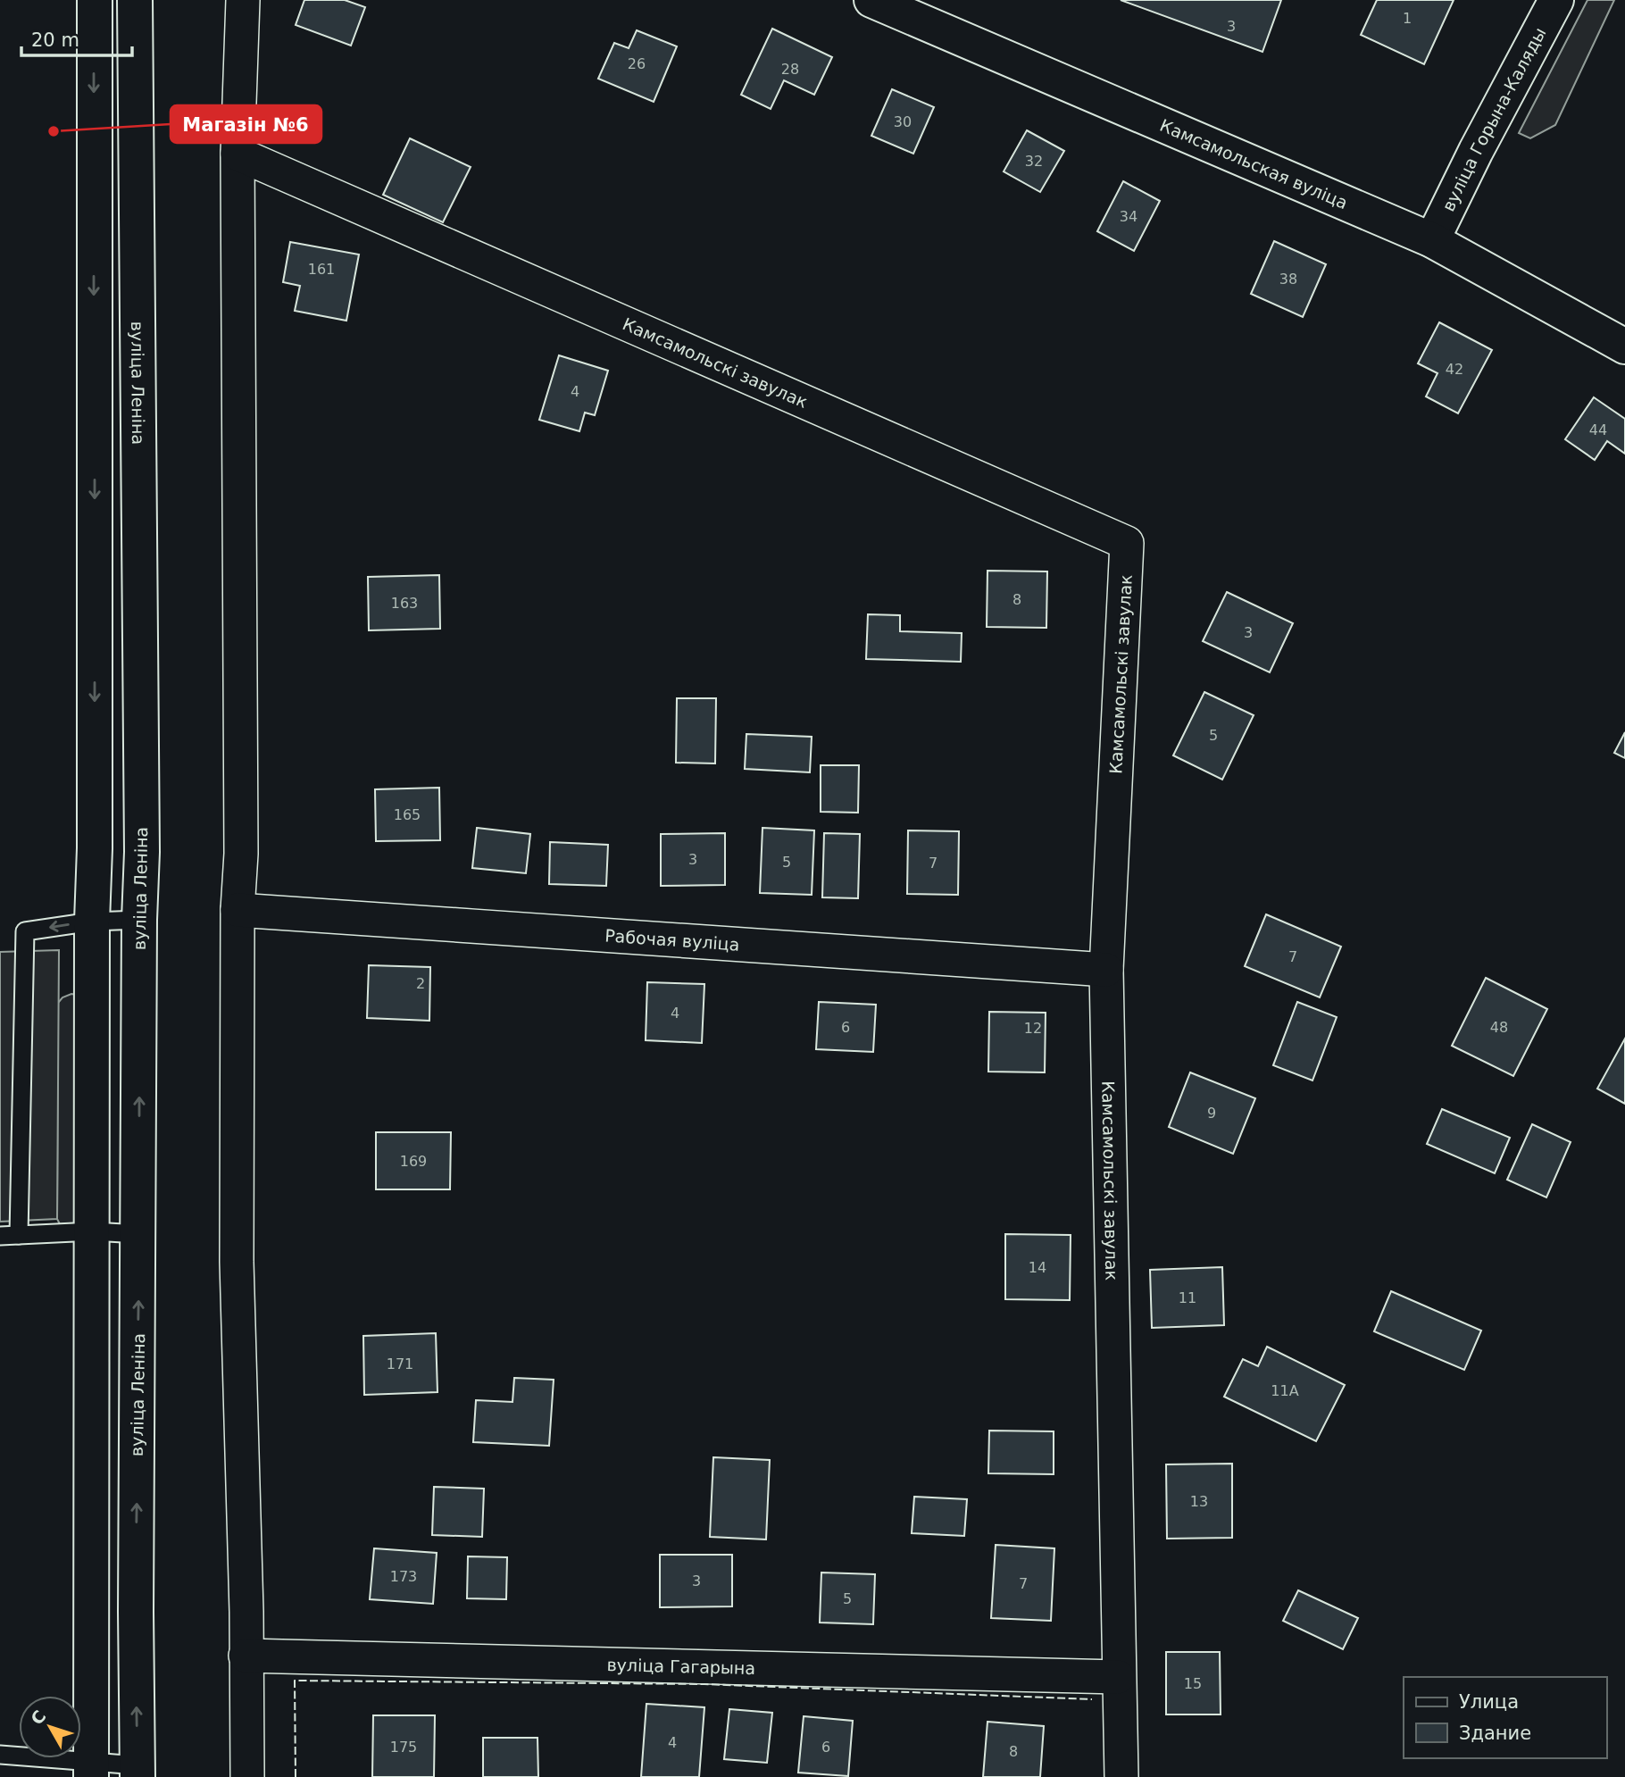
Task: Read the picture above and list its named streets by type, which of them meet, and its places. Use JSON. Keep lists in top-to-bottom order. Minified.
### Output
{"streets":{"main road":["вуліца Горына-Каляды","Камсамольская вуліца","вуліца Леніна"],"street":["Камсамольскі завулак","Рабочая вуліца","вуліца Гагарына"]},"crossings":[["вуліца Горына-Каляды","Камсамольская вуліца"],["Камсамольскі завулак","Рабочая вуліца"],["Камсамольскі завулак","вуліца Гагарына"]],"places":["Магазін №6"],"house_numbers":["1","3","26","28","30","32","34","161","38","42","4","44","8","163","3","5","165","3","5","7","7","2","4","6","48","12","9","169","14","11","171","11А","13","173","3","7","5","15","4","175","6","8"],"legend":["Улица","Здание"],"scale_bar":"20 m","north":"top left"}
